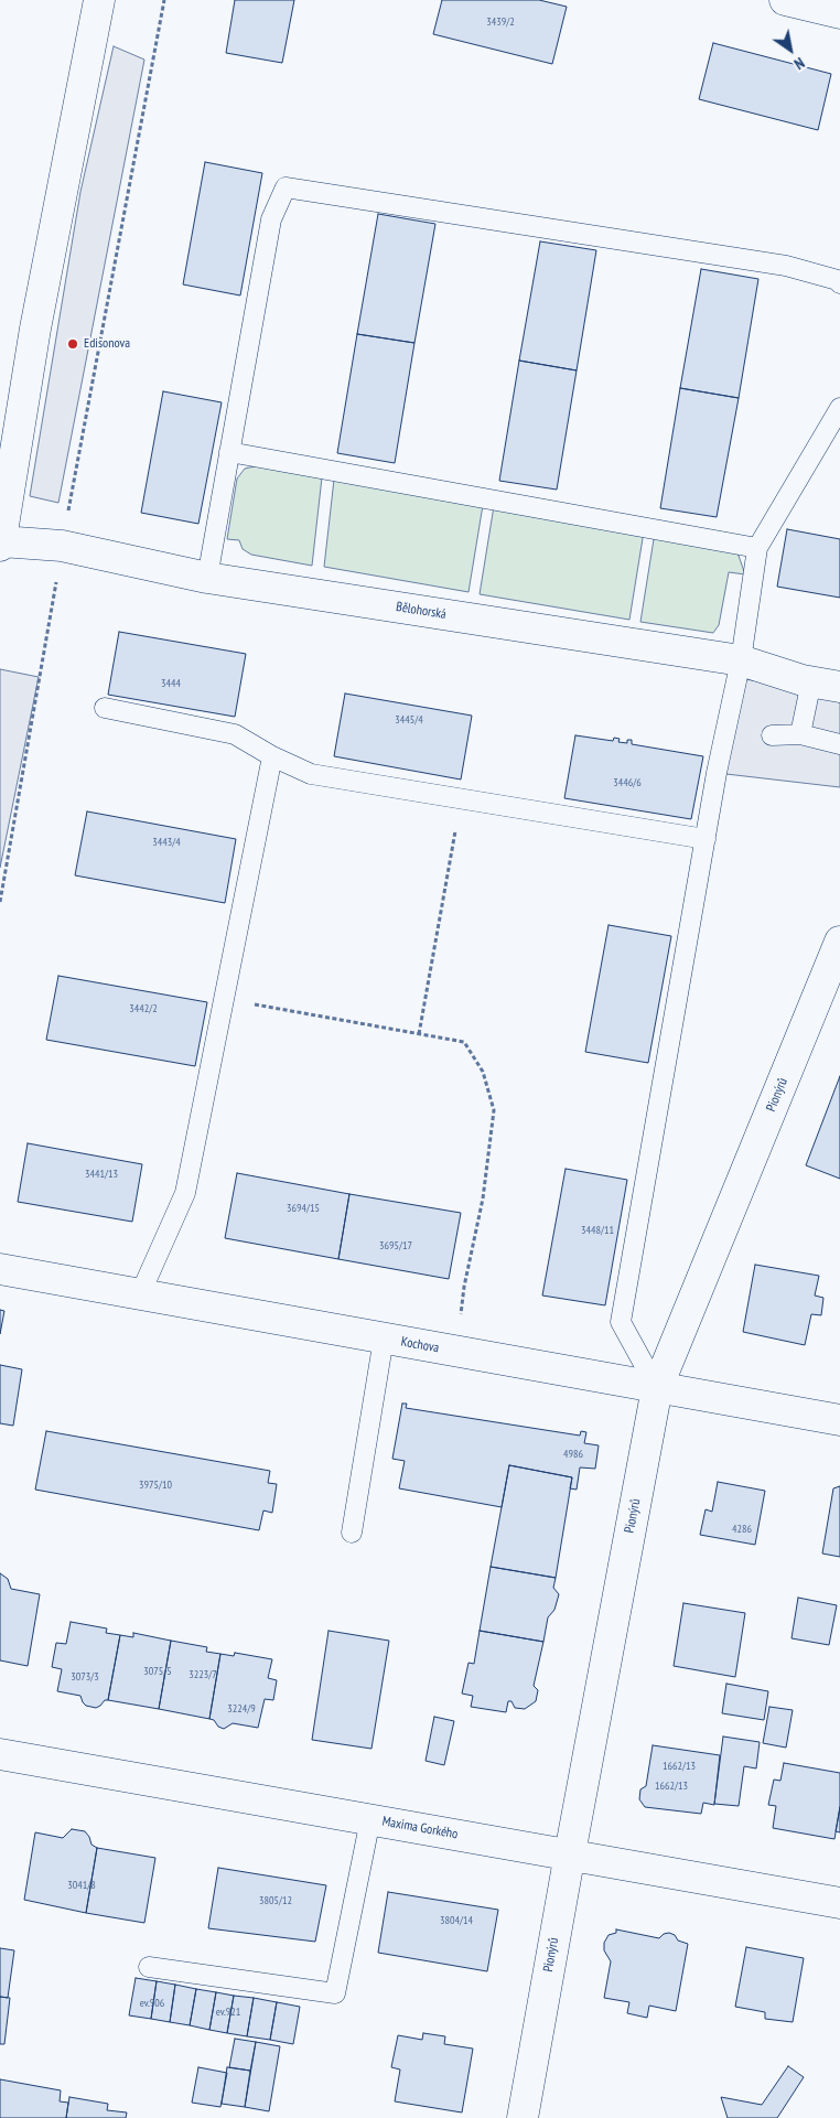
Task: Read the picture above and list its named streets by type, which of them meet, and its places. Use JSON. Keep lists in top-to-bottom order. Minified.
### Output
{"streets":{"street":["Bělohorská","Pionýrů","Kochova","Maxima Gorkého"]},"crossings":[["Pionýrů","Kochova"],["Pionýrů","Maxima Gorkého"]],"places":["Edisonova"],"house_numbers":["3439/2","3444","3445/4","3446/6","3443/4","3442/2","3441/13","3694/15","3448/11","3695/17","4986","3975/10","4286","3075/5","3223/7","3073/3","3224/9","1662/13","1662/13","3041/8","3805/12","3804/14","ev.906","ev.921"],"north":"bottom right"}
